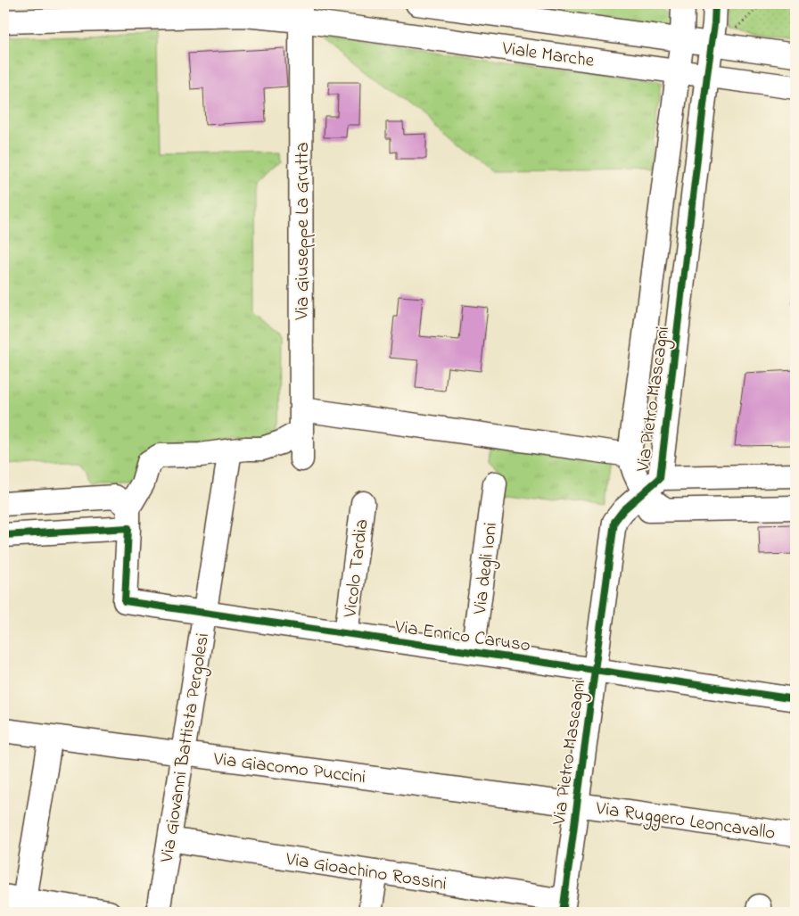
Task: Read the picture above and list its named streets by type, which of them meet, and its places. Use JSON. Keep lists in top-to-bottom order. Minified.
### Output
{"streets":{"street":["Viale Marche","Via Giuseppe La Grutta","Via Pietro Mascagni","Vicolo Tardia","Via degli Ioni","Via Enrico Caruso","Via Giovanni Battista Pergolesi","Via Giacomo Puccini","Via Ruggero Leoncavallo","Via Gioachino Rossini"]},"crossings":[["Viale Marche","Via Giuseppe La Grutta"],["Viale Marche","Via Pietro Mascagni"],["Via Pietro Mascagni","Via Enrico Caruso"],["Via Pietro Mascagni","Via Giacomo Puccini"],["Via Pietro Mascagni","Via Ruggero Leoncavallo"],["Via Pietro Mascagni","Via Gioachino Rossini"],["Vicolo Tardia","Via Enrico Caruso"],["Via degli Ioni","Via Enrico Caruso"],["Via Enrico Caruso","Via Giovanni Battista Pergolesi"],["Via Giovanni Battista Pergolesi","Via Giacomo Puccini"],["Via Giovanni Battista Pergolesi","Via Gioachino Rossini"],["Via Giacomo Puccini","Via Ruggero Leoncavallo"]]}
